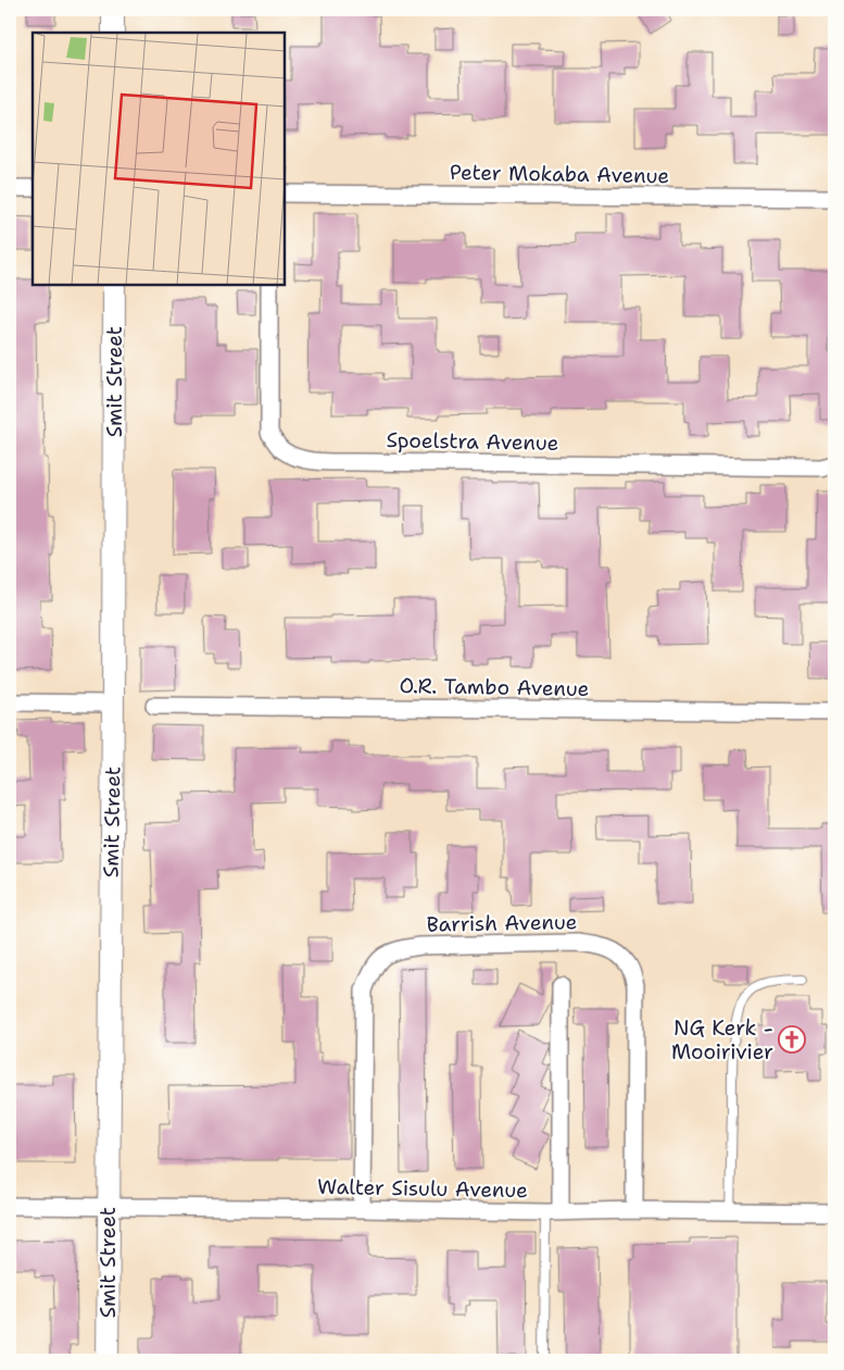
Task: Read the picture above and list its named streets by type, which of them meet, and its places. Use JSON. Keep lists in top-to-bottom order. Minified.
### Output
{"streets":{"street":["Peter Mokaba Avenue","Smit Street","Spoelstra Avenue","O.R. Tambo Avenue","Barrish Avenue","Walter Sisulu Avenue"]},"crossings":[["Smit Street","Walter Sisulu Avenue"],["Barrish Avenue","Walter Sisulu Avenue"]],"places":{"church":["NG Kerk - Mooirivier"]}}
